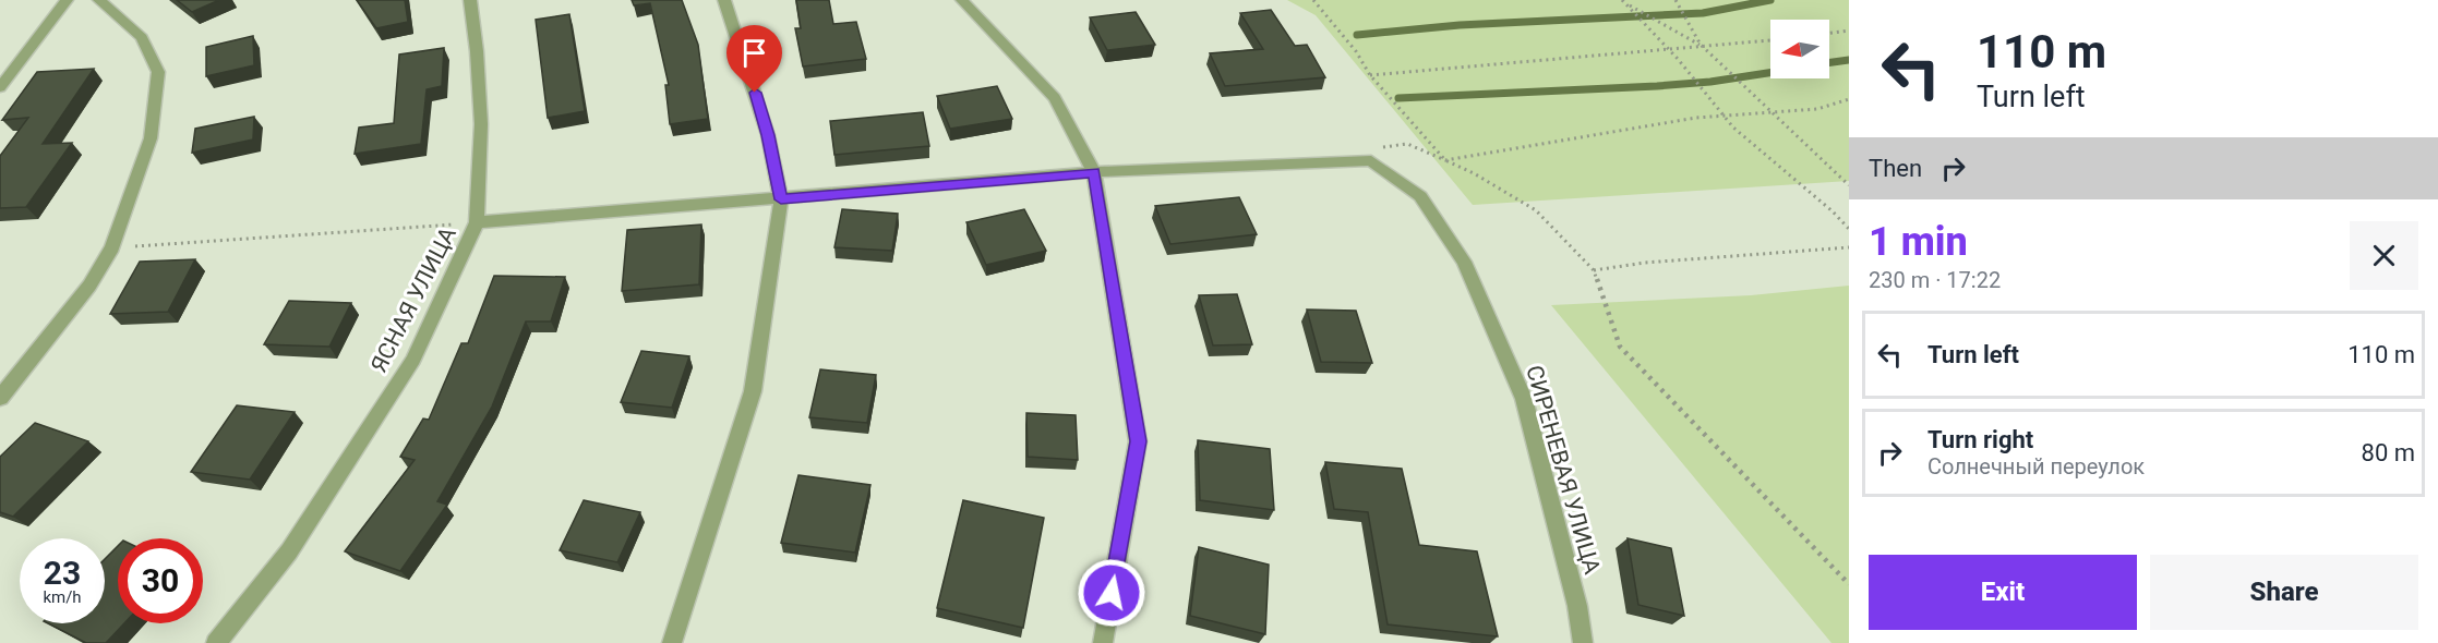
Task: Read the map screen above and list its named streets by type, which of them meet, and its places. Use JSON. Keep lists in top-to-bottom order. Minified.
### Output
{"streets":{"street":["ЯСНАЯ УЛИЦА","СИРЕНЕВАЯ УЛИЦА"]},"north":"left","page":{"turn":["110 m","Turn left"],"then":"Then","heading":["1 min","230 m · 17:22"],"list":[{"name":"Turn left","value":"110 m"},{"name":"Turn right","note":"Солнечный переулок","value":"80 m"}],"speed":"23 km/h","limit":"30","buttons":["Exit","Share"]}}
